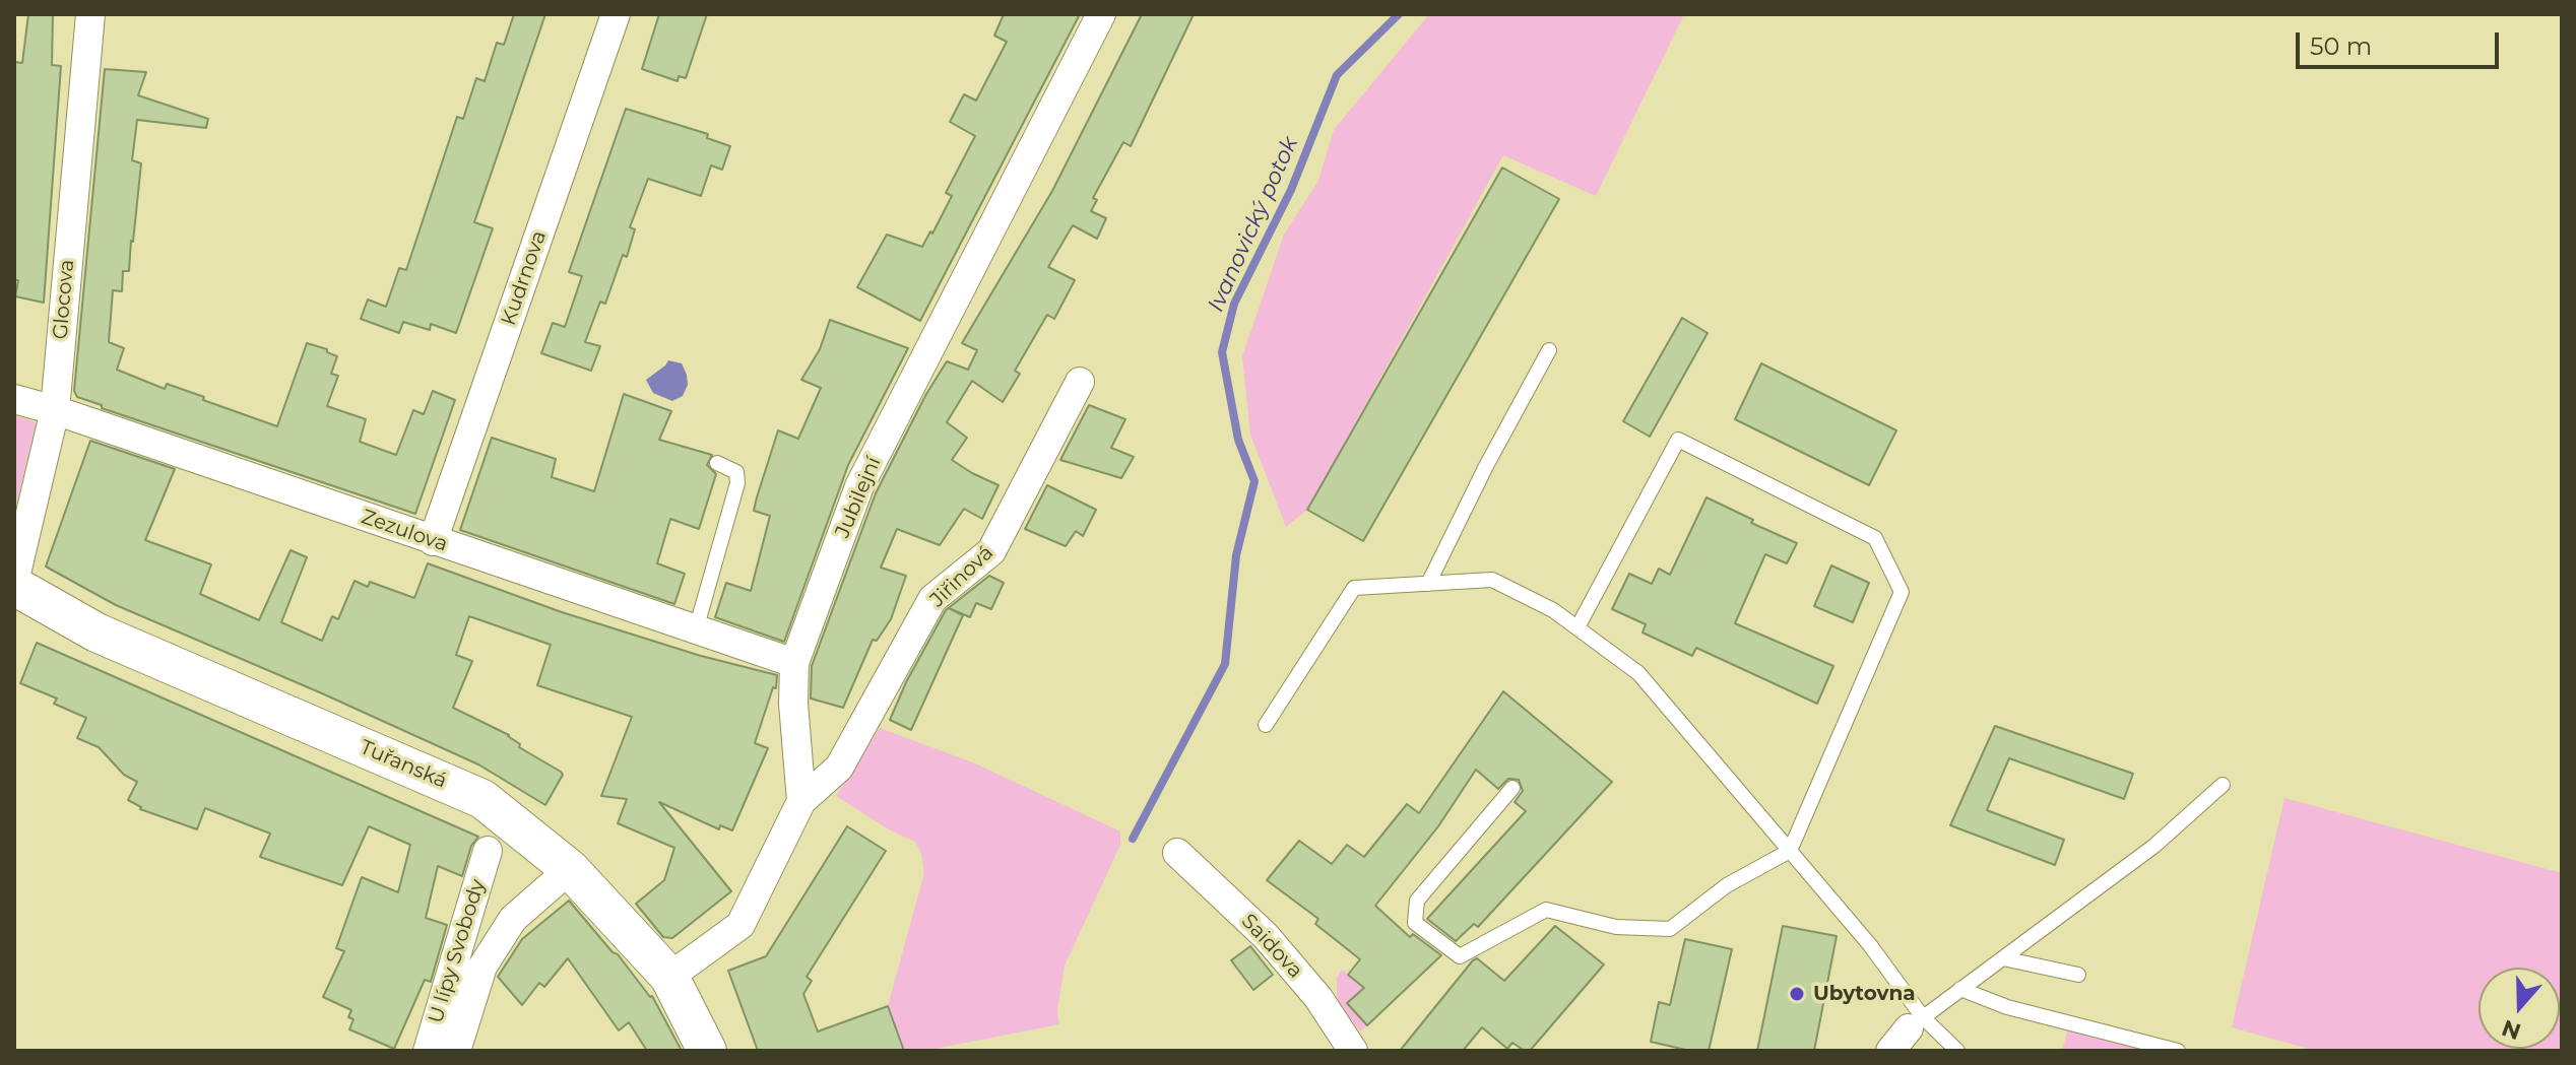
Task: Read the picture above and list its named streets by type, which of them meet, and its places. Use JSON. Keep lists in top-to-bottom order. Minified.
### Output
{"streets":{"main road":["Tuřanská"],"street":["Kudrnova","Glocova","Jubilejní","Zezulova","Jiřinová","Saidova","U lípy Svobody"]},"crossings":[["Kudrnova","Zezulova"],["Glocova","Zezulova"],["Glocova","Tuřanská"],["Jubilejní","Zezulova"],["Jubilejní","Jiřinová"],["Tuřanská","U lípy Svobody"]],"water":["Ivanovický potok"],"places":["Ubytovna"],"scale_bar":"50 m","north":"bottom"}
